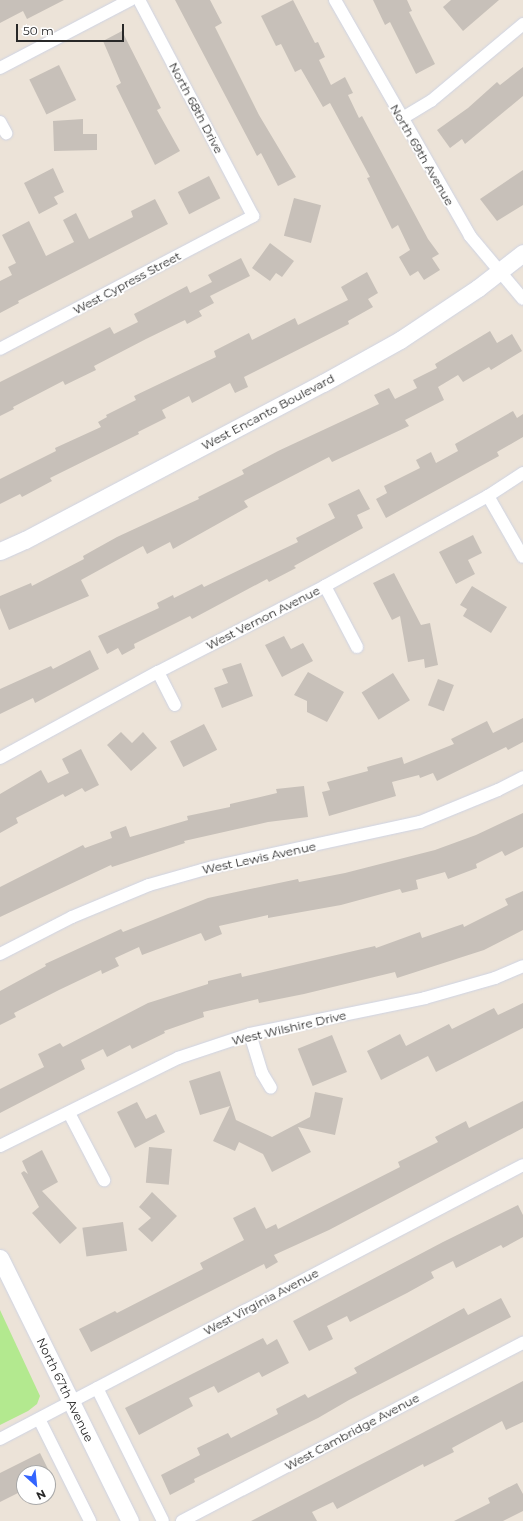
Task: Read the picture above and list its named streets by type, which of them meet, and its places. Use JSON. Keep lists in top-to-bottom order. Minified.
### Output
{"streets":{"street":["North 68th Drive","North 69th Avenue","West Cypress Street","West Encanto Boulevard","West Vernon Avenue","West Lewis Avenue","West Wilshire Drive","West Virginia Avenue","North 67th Avenue","West Cambridge Avenue"]},"crossings":[["North 68th Drive","West Cypress Street"],["North 69th Avenue","West Encanto Boulevard"],["West Virginia Avenue","North 67th Avenue"]],"scale_bar":"50 m","north":"bottom right"}
